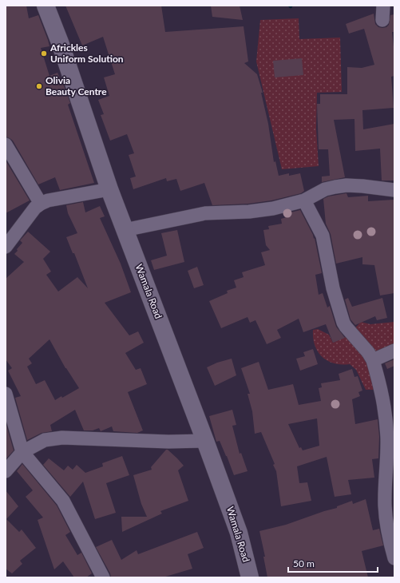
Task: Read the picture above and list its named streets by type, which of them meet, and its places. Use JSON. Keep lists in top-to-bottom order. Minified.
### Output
{"streets":{"street":["Wamala Road"]},"places":["Africkles Uniform Solution","Olivia Beauty Centre"],"scale_bar":"50 m"}
